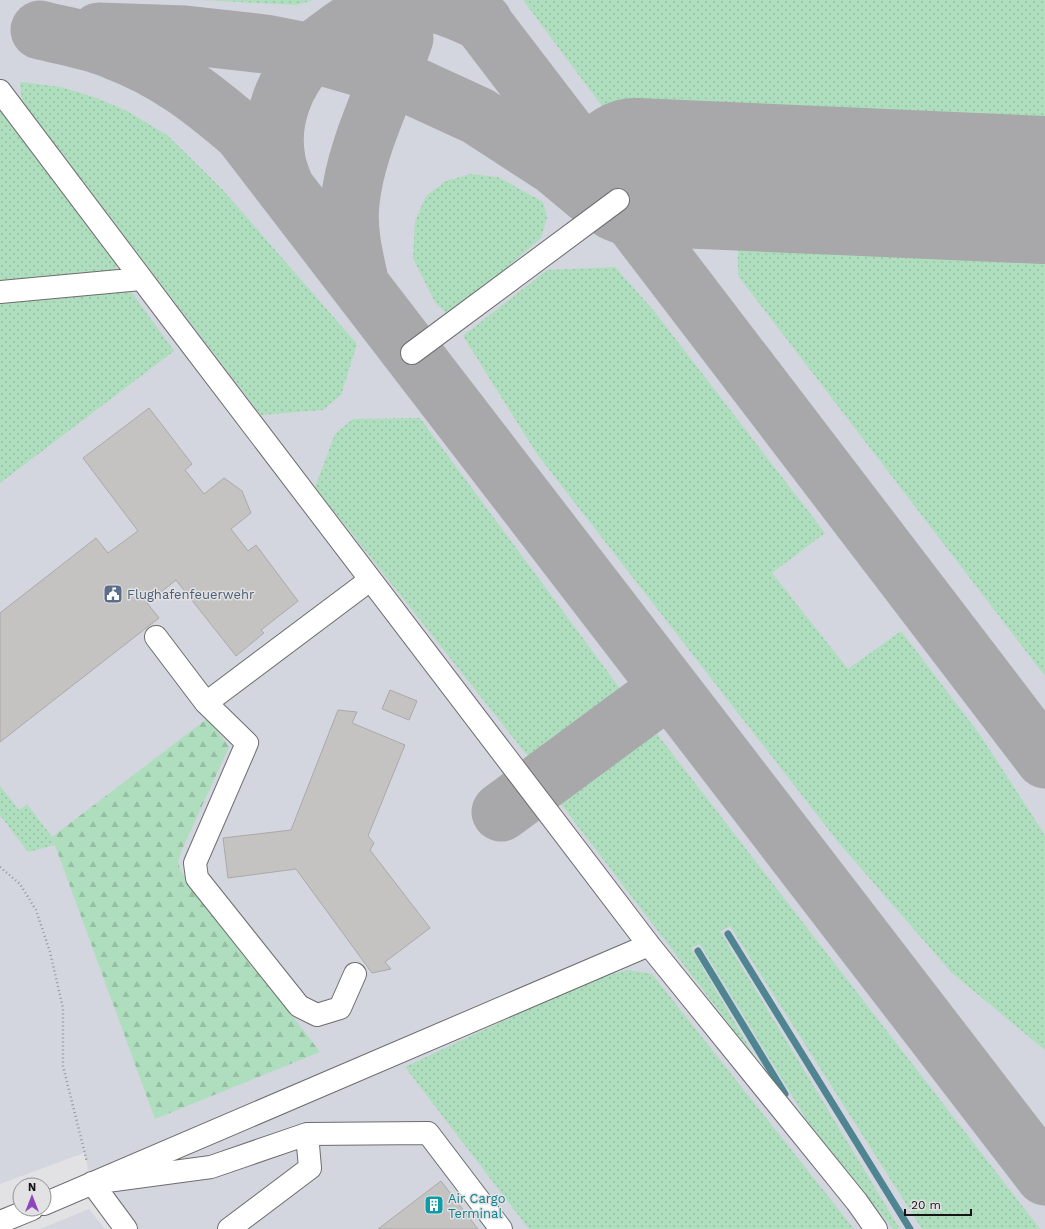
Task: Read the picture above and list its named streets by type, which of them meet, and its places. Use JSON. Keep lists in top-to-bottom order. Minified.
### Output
{"places":{"public building":["Flughafenfeuerwehr"],"building":["Air Cargo Terminal"]},"scale_bar":"20 m","north":"top"}
